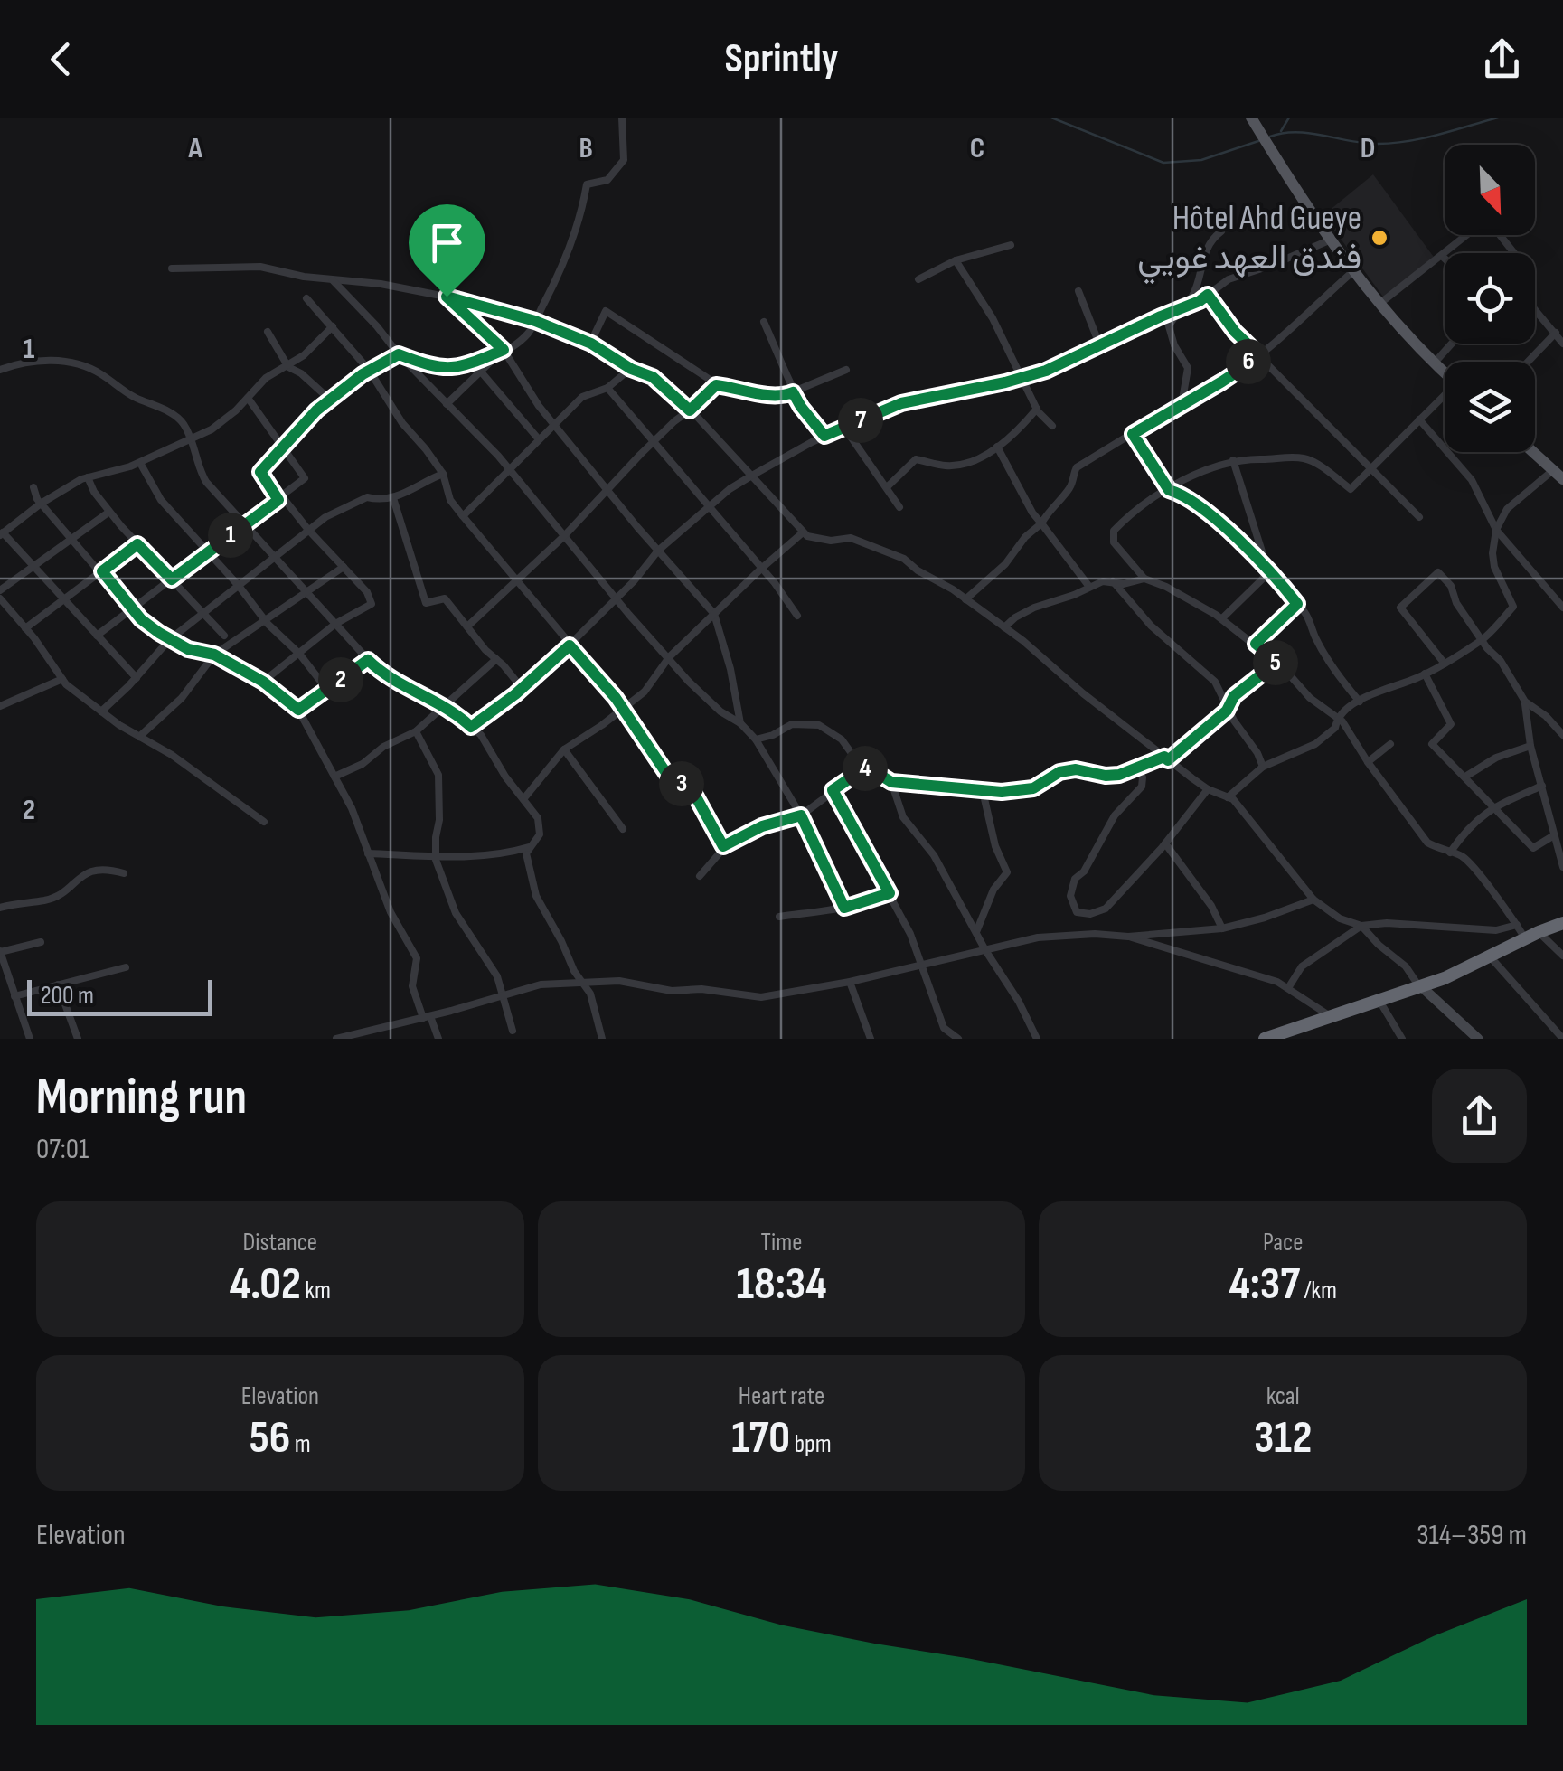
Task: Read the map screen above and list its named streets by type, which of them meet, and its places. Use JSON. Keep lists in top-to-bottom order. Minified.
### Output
{"places":["Hôtel Ahd Gueye فندق العهد غويي"],"scale_bar":"200 m","north":"bottom right","page":{"header":"Sprintly","pins":["6","7","1","5","2","4","3"],"scale":"200 m","heading":["Morning run","07:01"],"stats":[["Distance","4.02 km"],["Time","18:34"],["Pace","4:37 /km"],["Elevation","56 m"],["Heart rate","170 bpm"],["kcal","312"]],"chart":["Elevation","314–359 m"]},"grid":{"columns":["A","B","C","D"],"rows":["1","2"]}}
